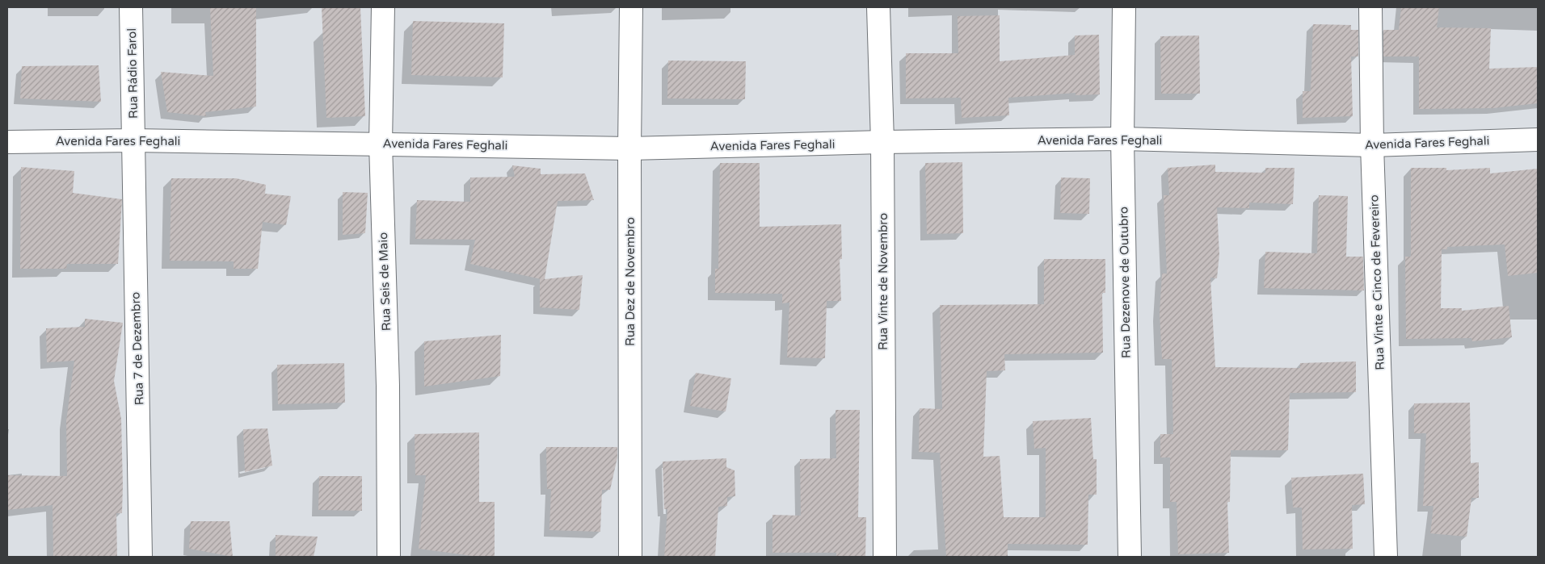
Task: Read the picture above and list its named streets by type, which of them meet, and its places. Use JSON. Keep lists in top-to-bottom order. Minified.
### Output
{"streets":{"street":["Rua Rádio Farol","Avenida Fares Feghali","Rua Seis de Maio","Rua Dez de Novembro","Rua Vinte de Novembro","Rua Dezenove de Outubro","Rua Vinte e Cinco de Fevereiro","Rua 7 de Dezembro"]},"crossings":[["Rua Rádio Farol","Avenida Fares Feghali"],["Rua Rádio Farol","Rua 7 de Dezembro"],["Avenida Fares Feghali","Rua Seis de Maio"],["Avenida Fares Feghali","Rua Dez de Novembro"],["Avenida Fares Feghali","Rua Vinte de Novembro"],["Avenida Fares Feghali","Rua Dezenove de Outubro"],["Avenida Fares Feghali","Rua Vinte e Cinco de Fevereiro"],["Avenida Fares Feghali","Rua 7 de Dezembro"]]}
